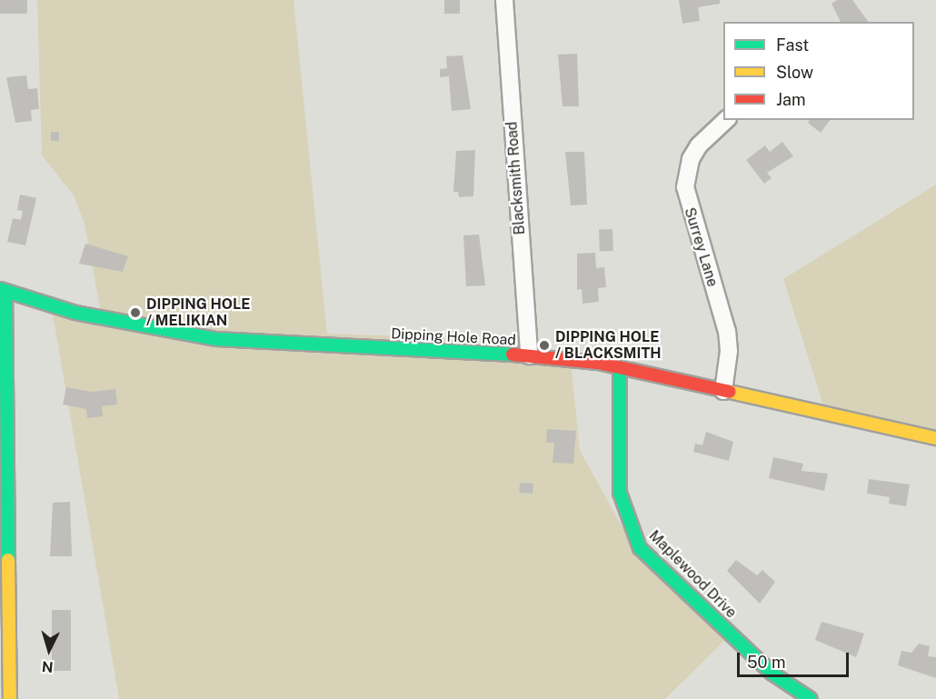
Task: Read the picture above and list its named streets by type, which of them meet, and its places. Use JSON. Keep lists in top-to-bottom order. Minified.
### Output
{"streets":{"main road":["Dipping Hole Road","Maplewood Drive"],"street":["Blacksmith Road","Surrey Lane"]},"crossings":[["Blacksmith Road","Dipping Hole Road"],["Surrey Lane","Dipping Hole Road"],["Dipping Hole Road","Maplewood Drive"]],"places":["DIPPING HOLE / MELIKIAN","DIPPING HOLE / BLACKSMITH"],"legend":["Fast","Slow","Jam"],"scale_bar":"50 m","north":"bottom"}
